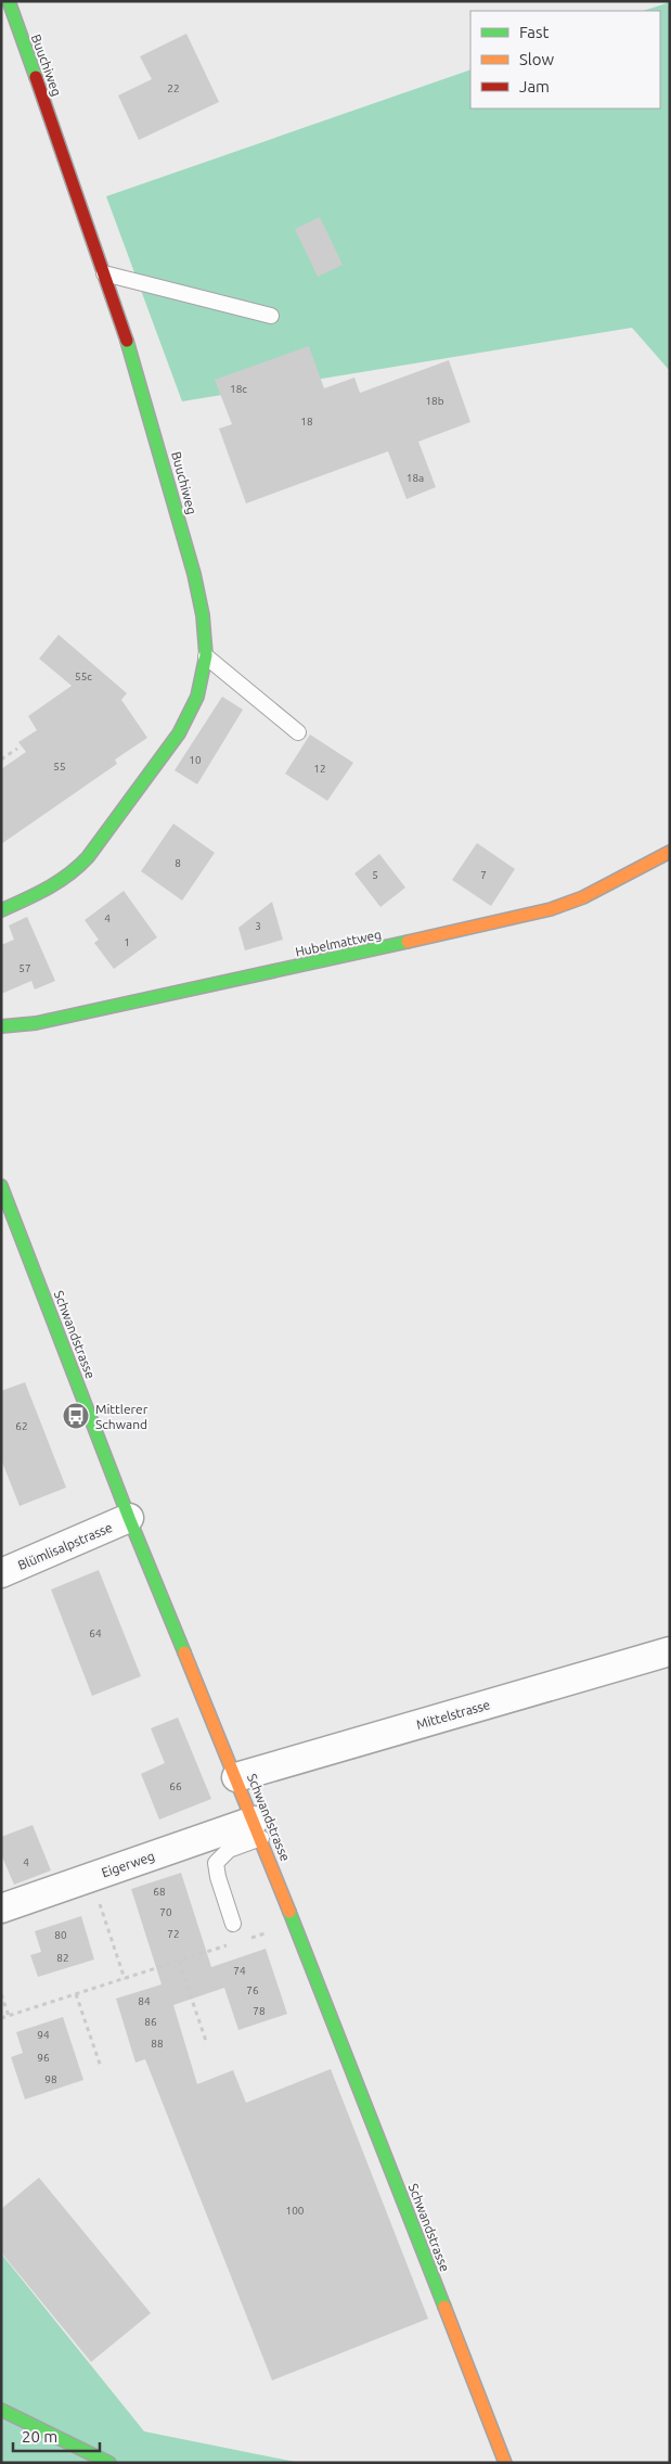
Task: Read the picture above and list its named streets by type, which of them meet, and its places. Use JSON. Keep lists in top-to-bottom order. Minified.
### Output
{"streets":{"street":["Buuchiweg","Hubelmattweg","Schwandstrasse","Blümlisalpstrasse","Mittelstrasse","Eigerweg"]},"crossings":[["Schwandstrasse","Blümlisalpstrasse"],["Schwandstrasse","Mittelstrasse"],["Schwandstrasse","Eigerweg"]],"places":{"bus stop":["Mittlerer Schwand"]},"house_numbers":["22","18c","18b","18","18a","55c","10","55","12","8","5","7","4","3","1","57","62","64","66","4","68","70","72","80","82","74","76","84","78","86","94","88","96","98","100"],"legend":["Fast","Slow","Jam"],"scale_bar":"20 m"}
